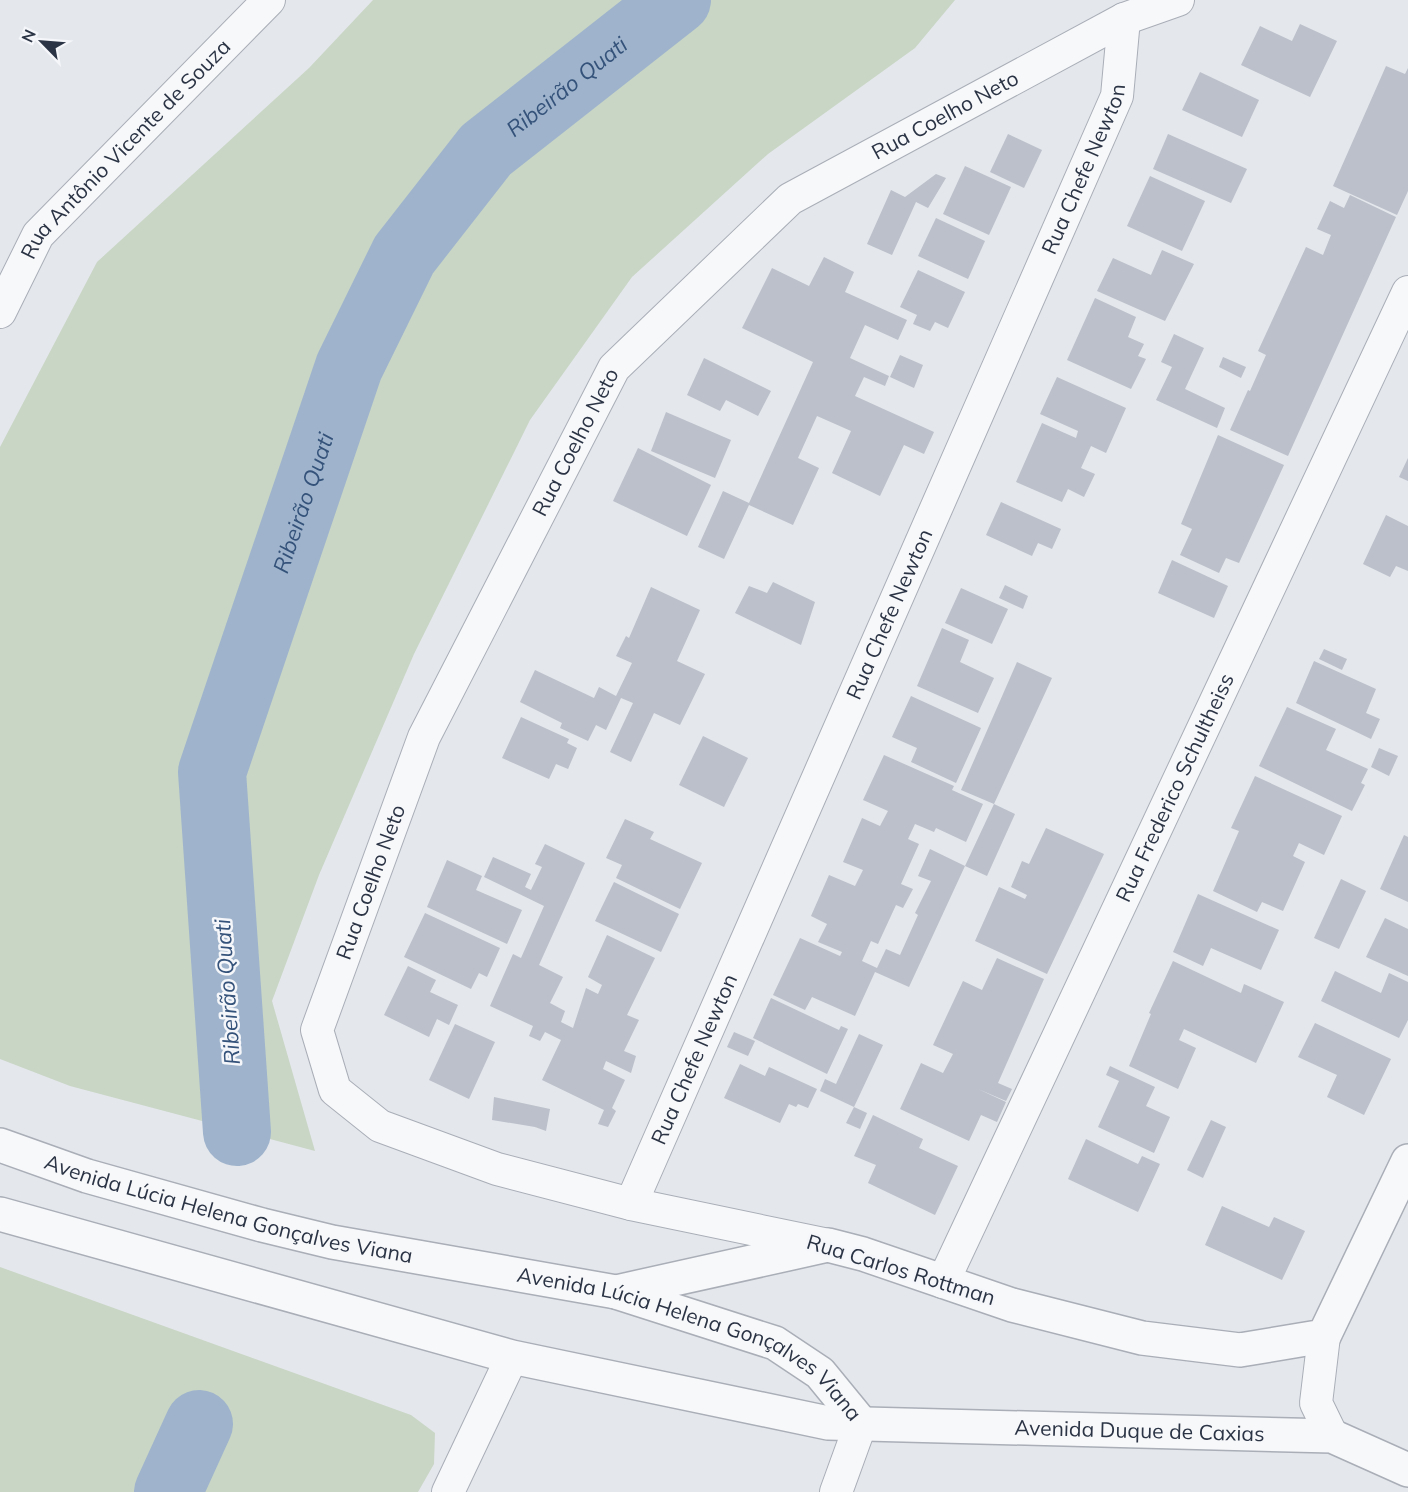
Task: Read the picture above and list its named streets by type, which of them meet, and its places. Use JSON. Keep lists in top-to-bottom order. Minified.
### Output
{"streets":{"street":["Rua Coelho Neto","Rua Antônio Vicente de Souza","Rua Chefe Newton","Rua Frederico Schultheiss","Avenida Lúcia Helena Gonçalves Viana","Rua Carlos Rottman","Avenida Duque de Caxias"]},"crossings":[["Rua Coelho Neto","Rua Chefe Newton"],["Rua Coelho Neto","Rua Carlos Rottman"],["Rua Chefe Newton","Rua Carlos Rottman"],["Rua Frederico Schultheiss","Rua Carlos Rottman"],["Avenida Lúcia Helena Gonçalves Viana","Avenida Duque de Caxias"]],"water":["Ribeirão Quati"],"north":"top left"}
